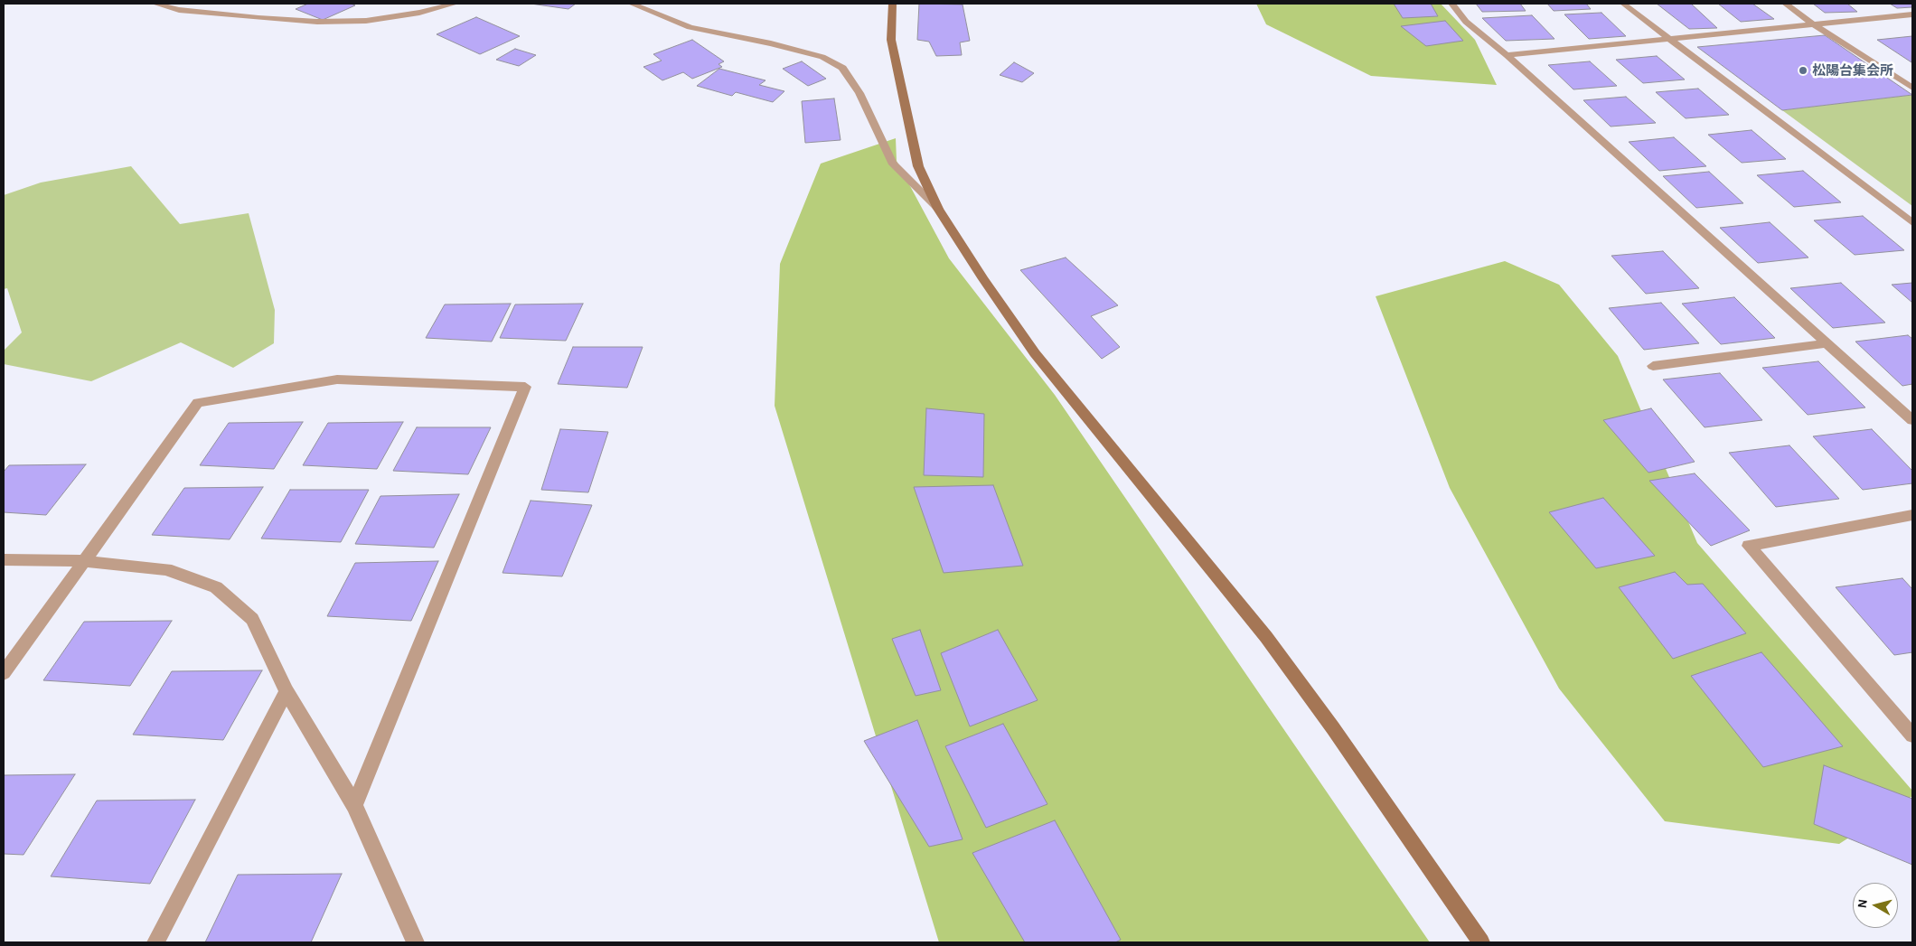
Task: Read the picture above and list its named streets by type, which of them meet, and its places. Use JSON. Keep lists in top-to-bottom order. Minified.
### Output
{"places":["松陽台集会所"],"north":"left"}
